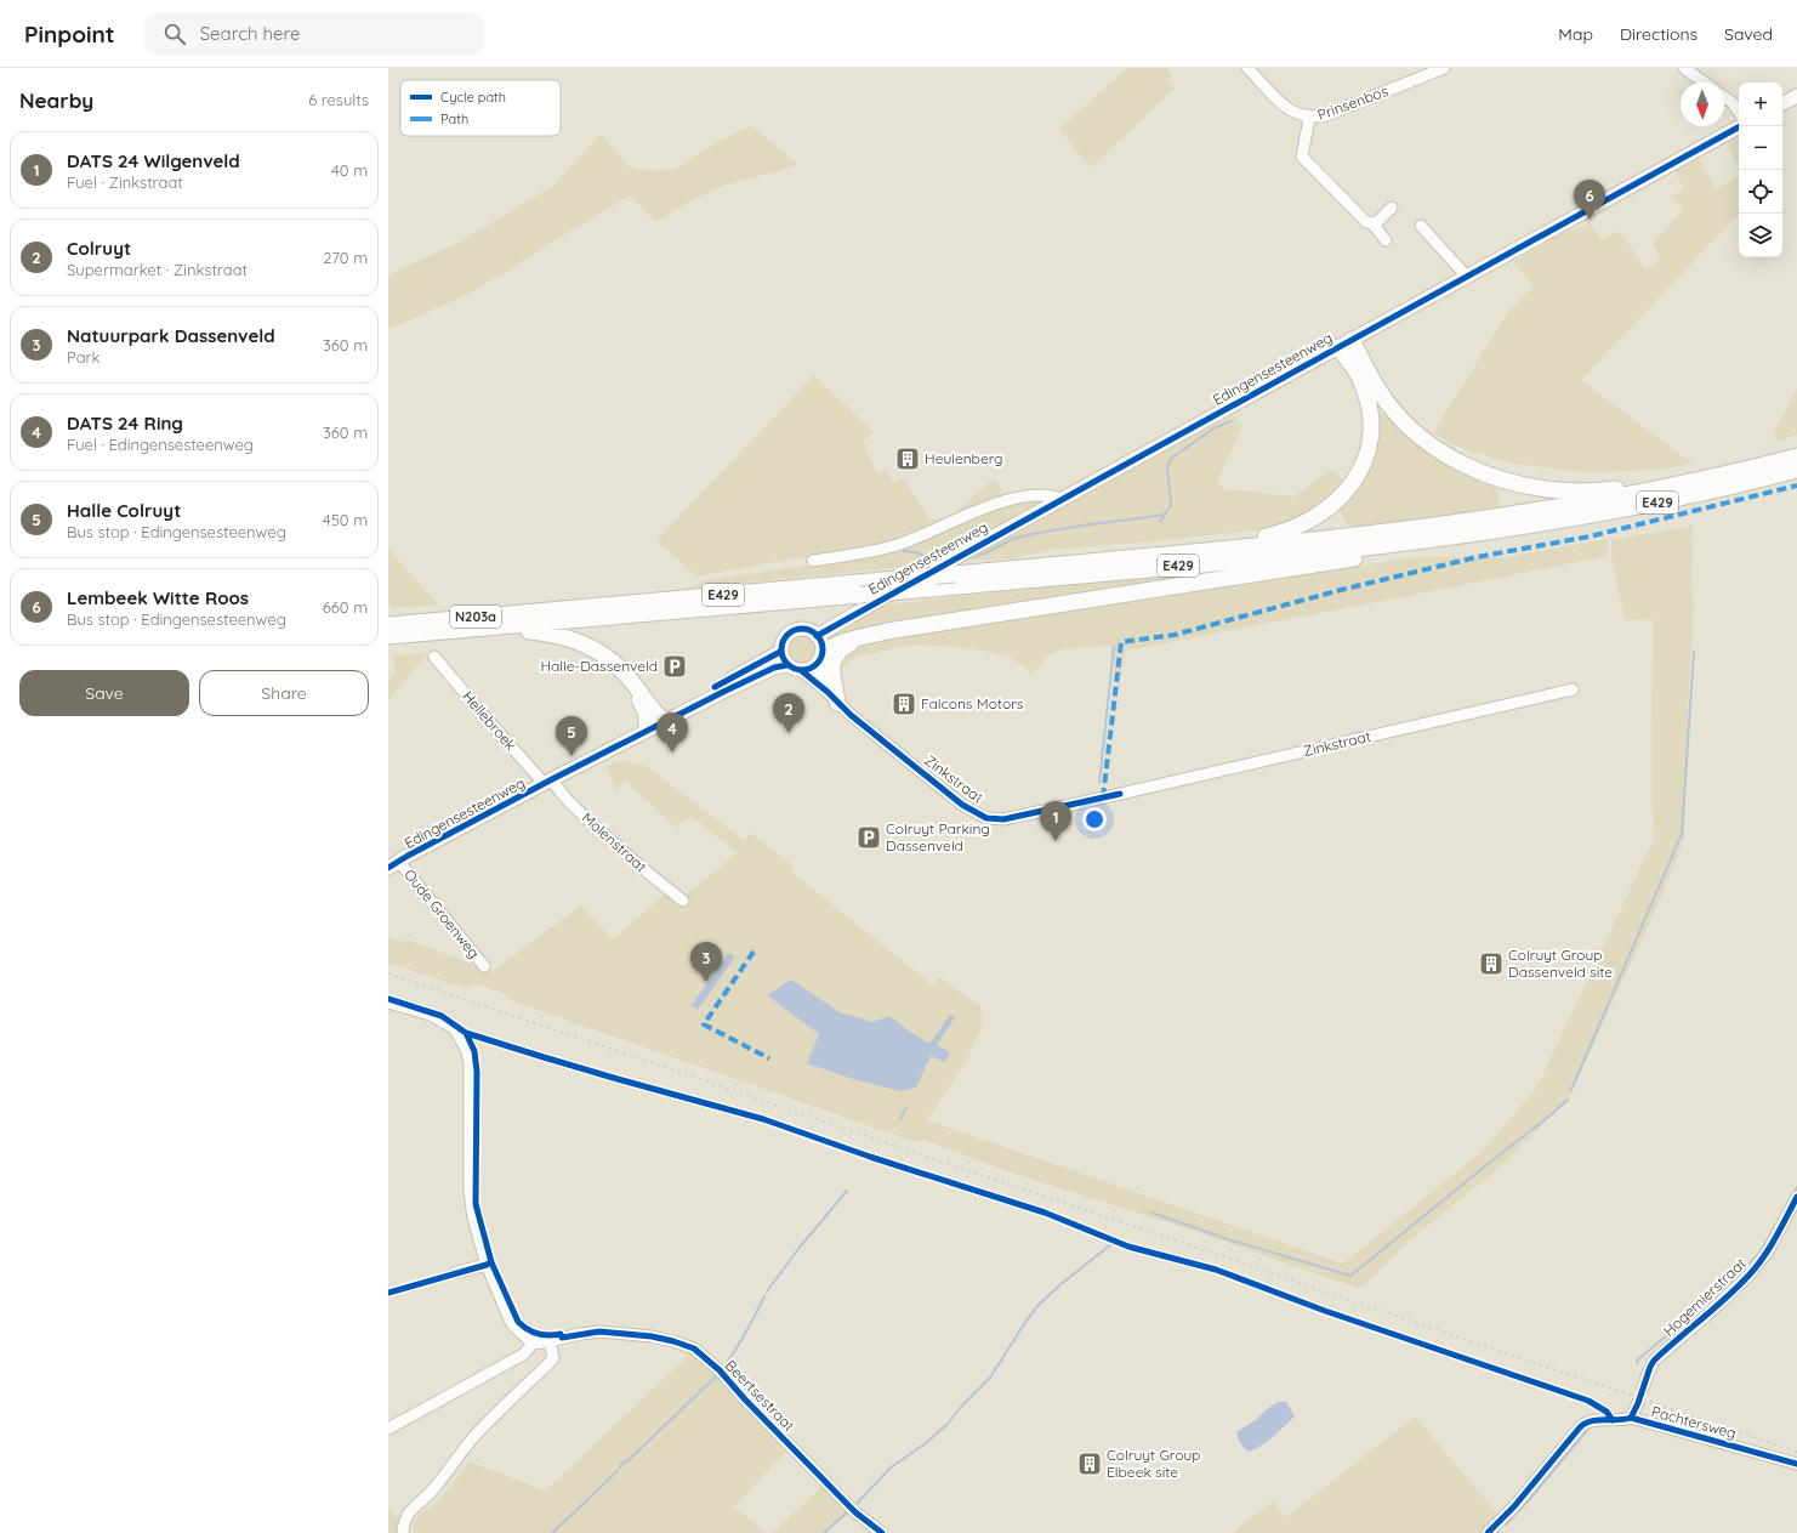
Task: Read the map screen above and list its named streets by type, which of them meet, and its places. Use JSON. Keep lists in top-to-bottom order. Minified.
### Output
{"streets":{"highway":["E429","N203a"],"main road":["Edingensesteenweg"],"street":["Prinsenbos","Hellebroek","Zinkstraat","Molenstraat","Oude Groenweg","Hogemierstraat","Beertsestraat","Pachtersweg"]},"crossings":[["Edingensesteenweg","Hellebroek"],["Edingensesteenweg","Zinkstraat"],["Edingensesteenweg","Molenstraat"],["Edingensesteenweg","Oude Groenweg"],["E429","N203a"],["Hellebroek","Molenstraat"]],"places":{"building":["Heulenberg","Falcons Motors","Colruyt Group Dassenveld site","Colruyt Group Elbeek site"],"parking":["Halle-Dassenveld","Colruyt Parking Dassenveld"]},"legend":["Cycle path","Path"],"north":"bottom","page":{"header":"Pinpoint","search":"Search here","nav":["Map","Directions","Saved"],"heading":["Nearby","6 results"],"map_buttons":["+","−"],"list":[{"mark":"1","name":"DATS 24 Wilgenveld","note":"Fuel · Zinkstraat","value":"40 m"},{"mark":"2","name":"Colruyt","note":"Supermarket · Zinkstraat","value":"270 m"},{"mark":"3","name":"Natuurpark Dassenveld","note":"Park","value":"360 m"},{"mark":"4","name":"DATS 24 Ring","note":"Fuel · Edingensesteenweg","value":"360 m"},{"mark":"5","name":"Halle Colruyt","note":"Bus stop · Edingensesteenweg","value":"450 m"},{"mark":"6","name":"Lembeek Witte Roos","note":"Bus stop · Edingensesteenweg","value":"660 m"}],"pins":["6","2","4","5","1","3"],"buttons":["Save","Share"]}}
